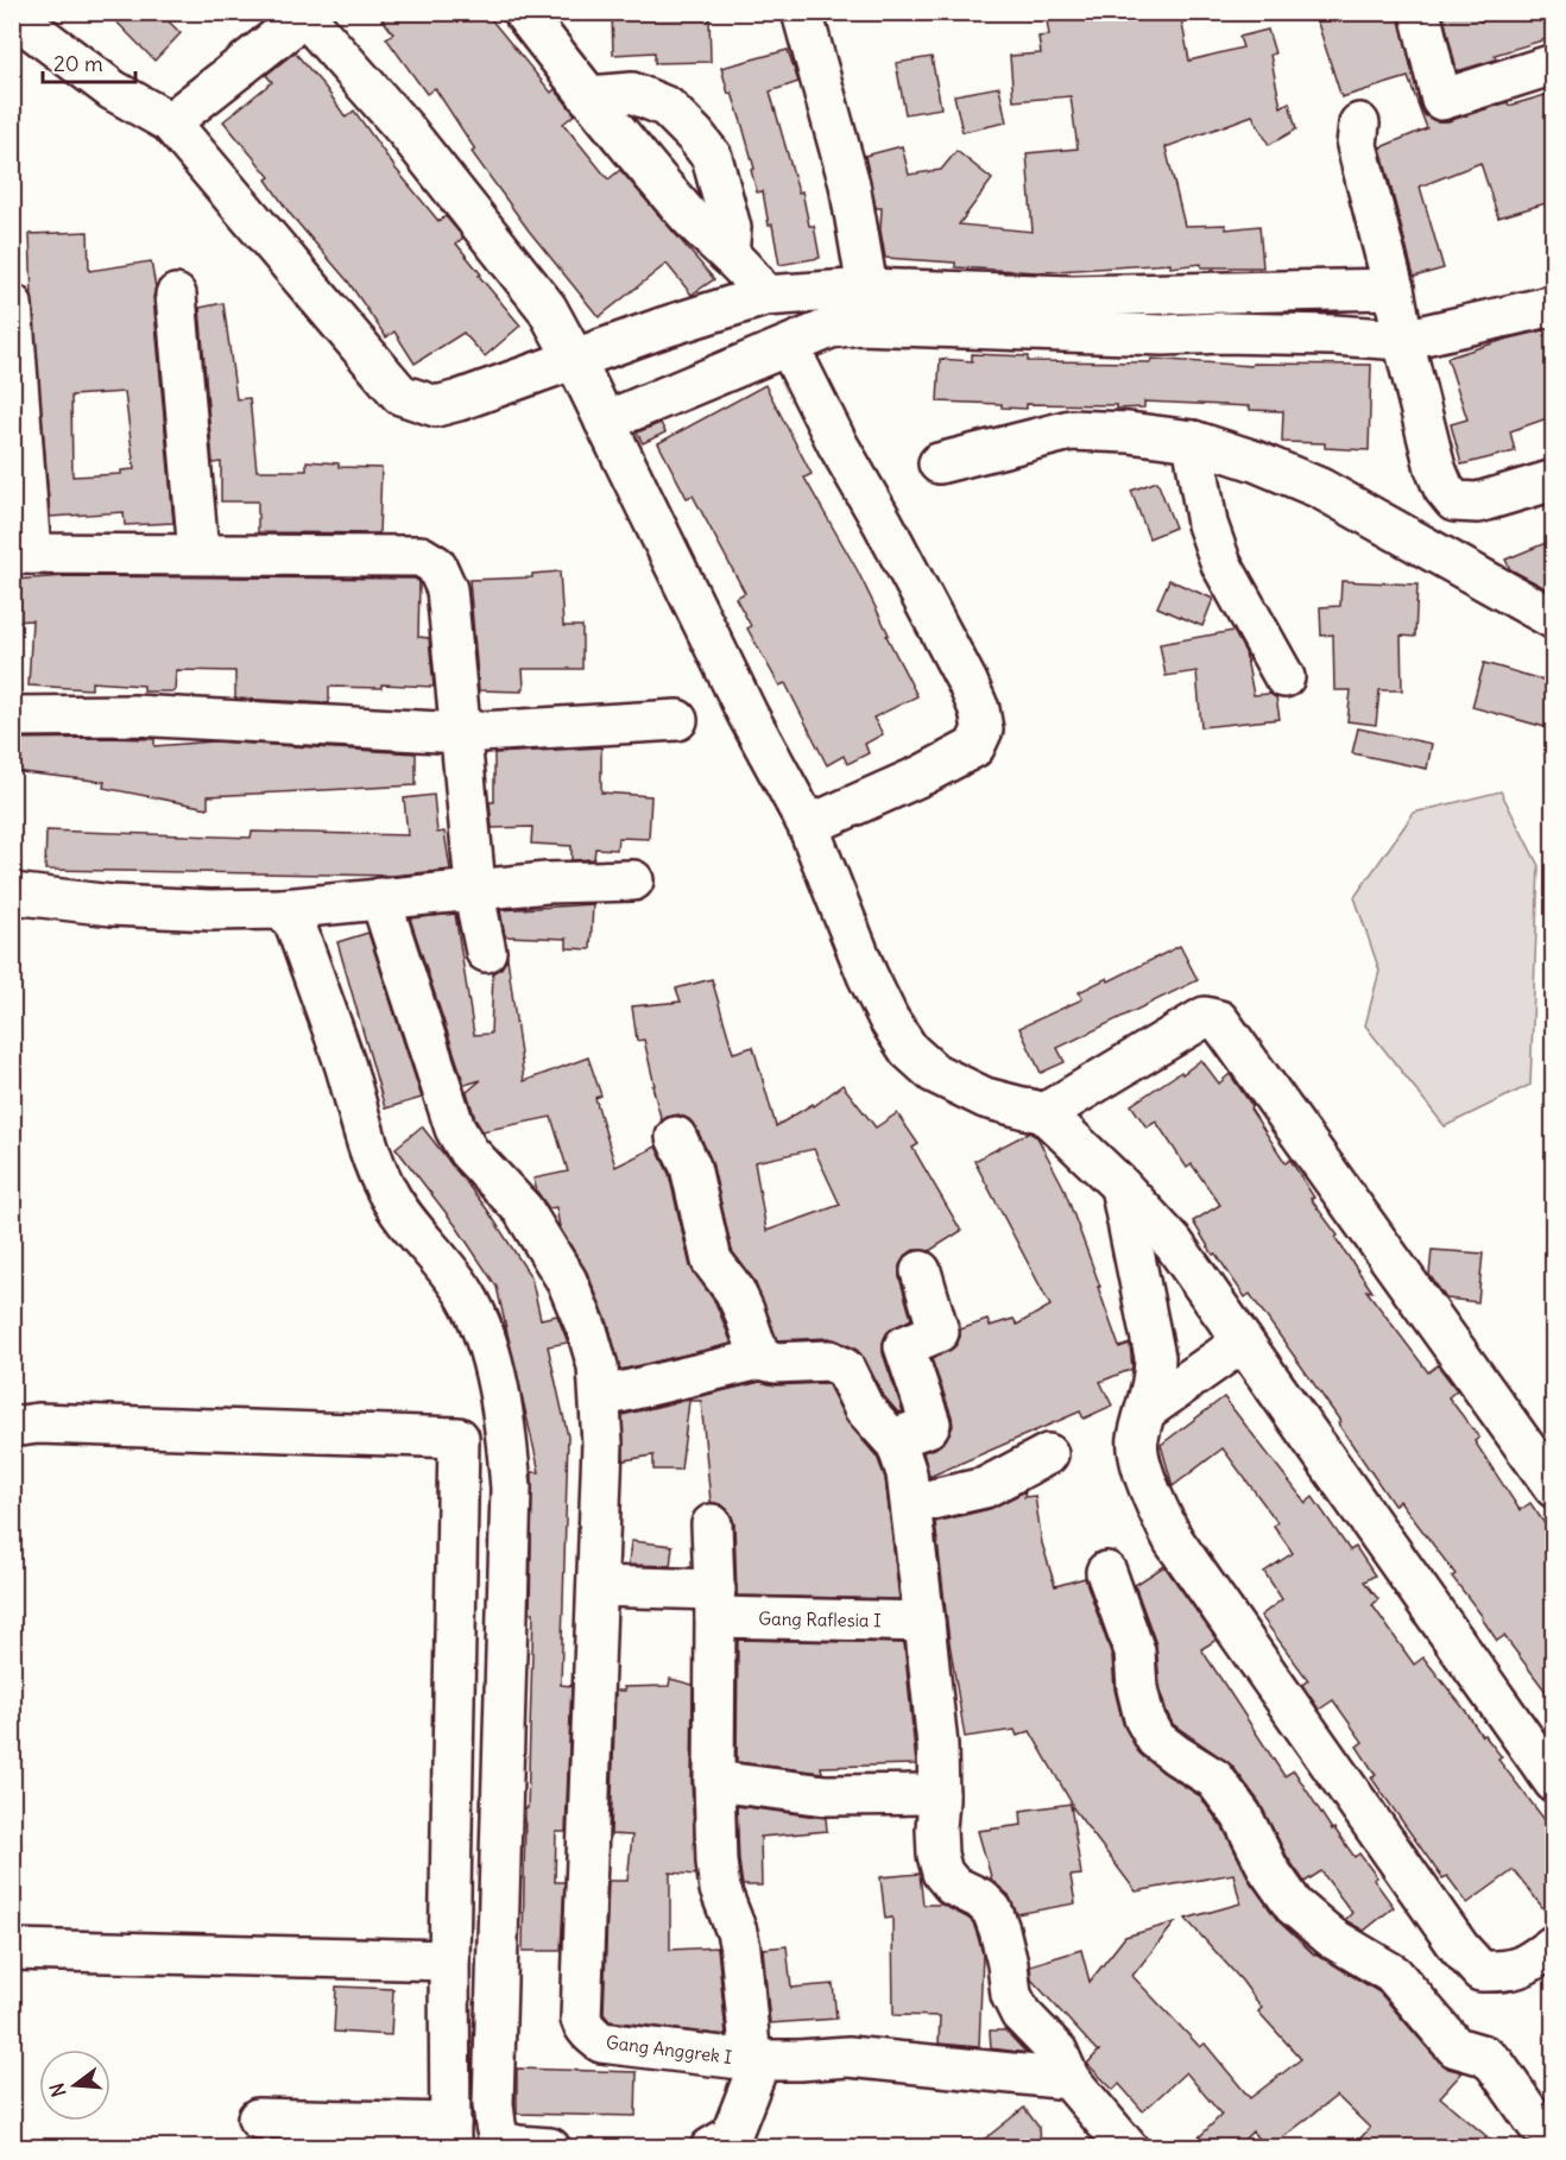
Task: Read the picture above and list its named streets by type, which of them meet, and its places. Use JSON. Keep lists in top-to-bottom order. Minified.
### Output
{"streets":{"street":["Gang Raflesia I","Gang Anggrek I"]},"crossings":[["Gang Raflesia I","Gang Anggrek I"]],"scale_bar":"20 m","north":"left"}
